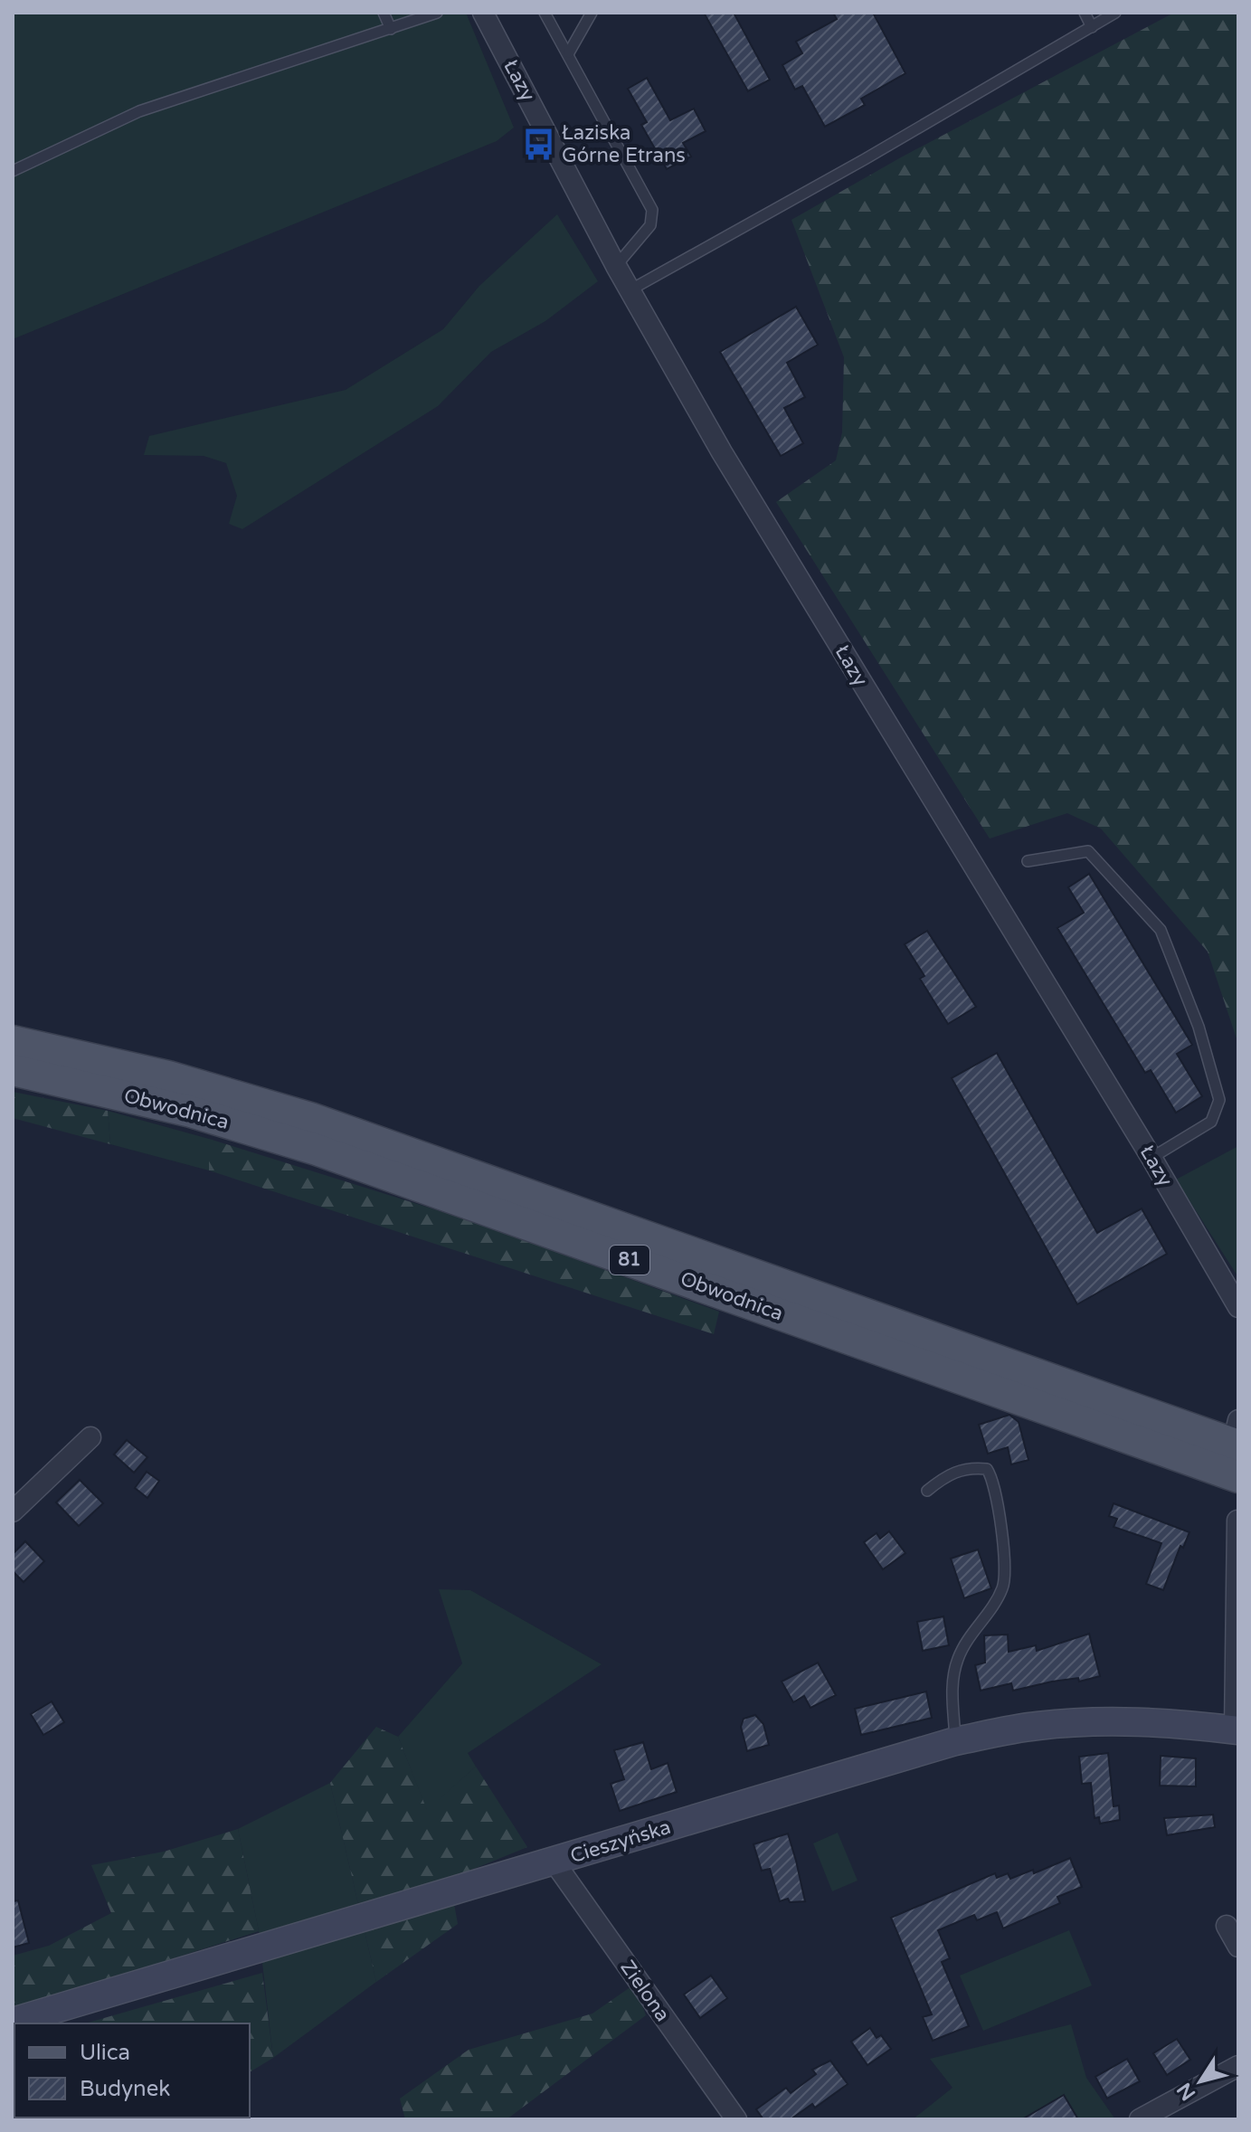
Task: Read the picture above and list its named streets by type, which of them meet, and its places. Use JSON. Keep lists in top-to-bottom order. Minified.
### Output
{"streets":{"main road":["Obwodnica","81"],"street":["Łazy","Cieszyńska","Zielona"]},"crossings":[["Cieszyńska","Zielona"]],"places":{"bus stop":["Łaziska Górne Etrans"]},"legend":["Ulica","Budynek"],"north":"bottom left"}
